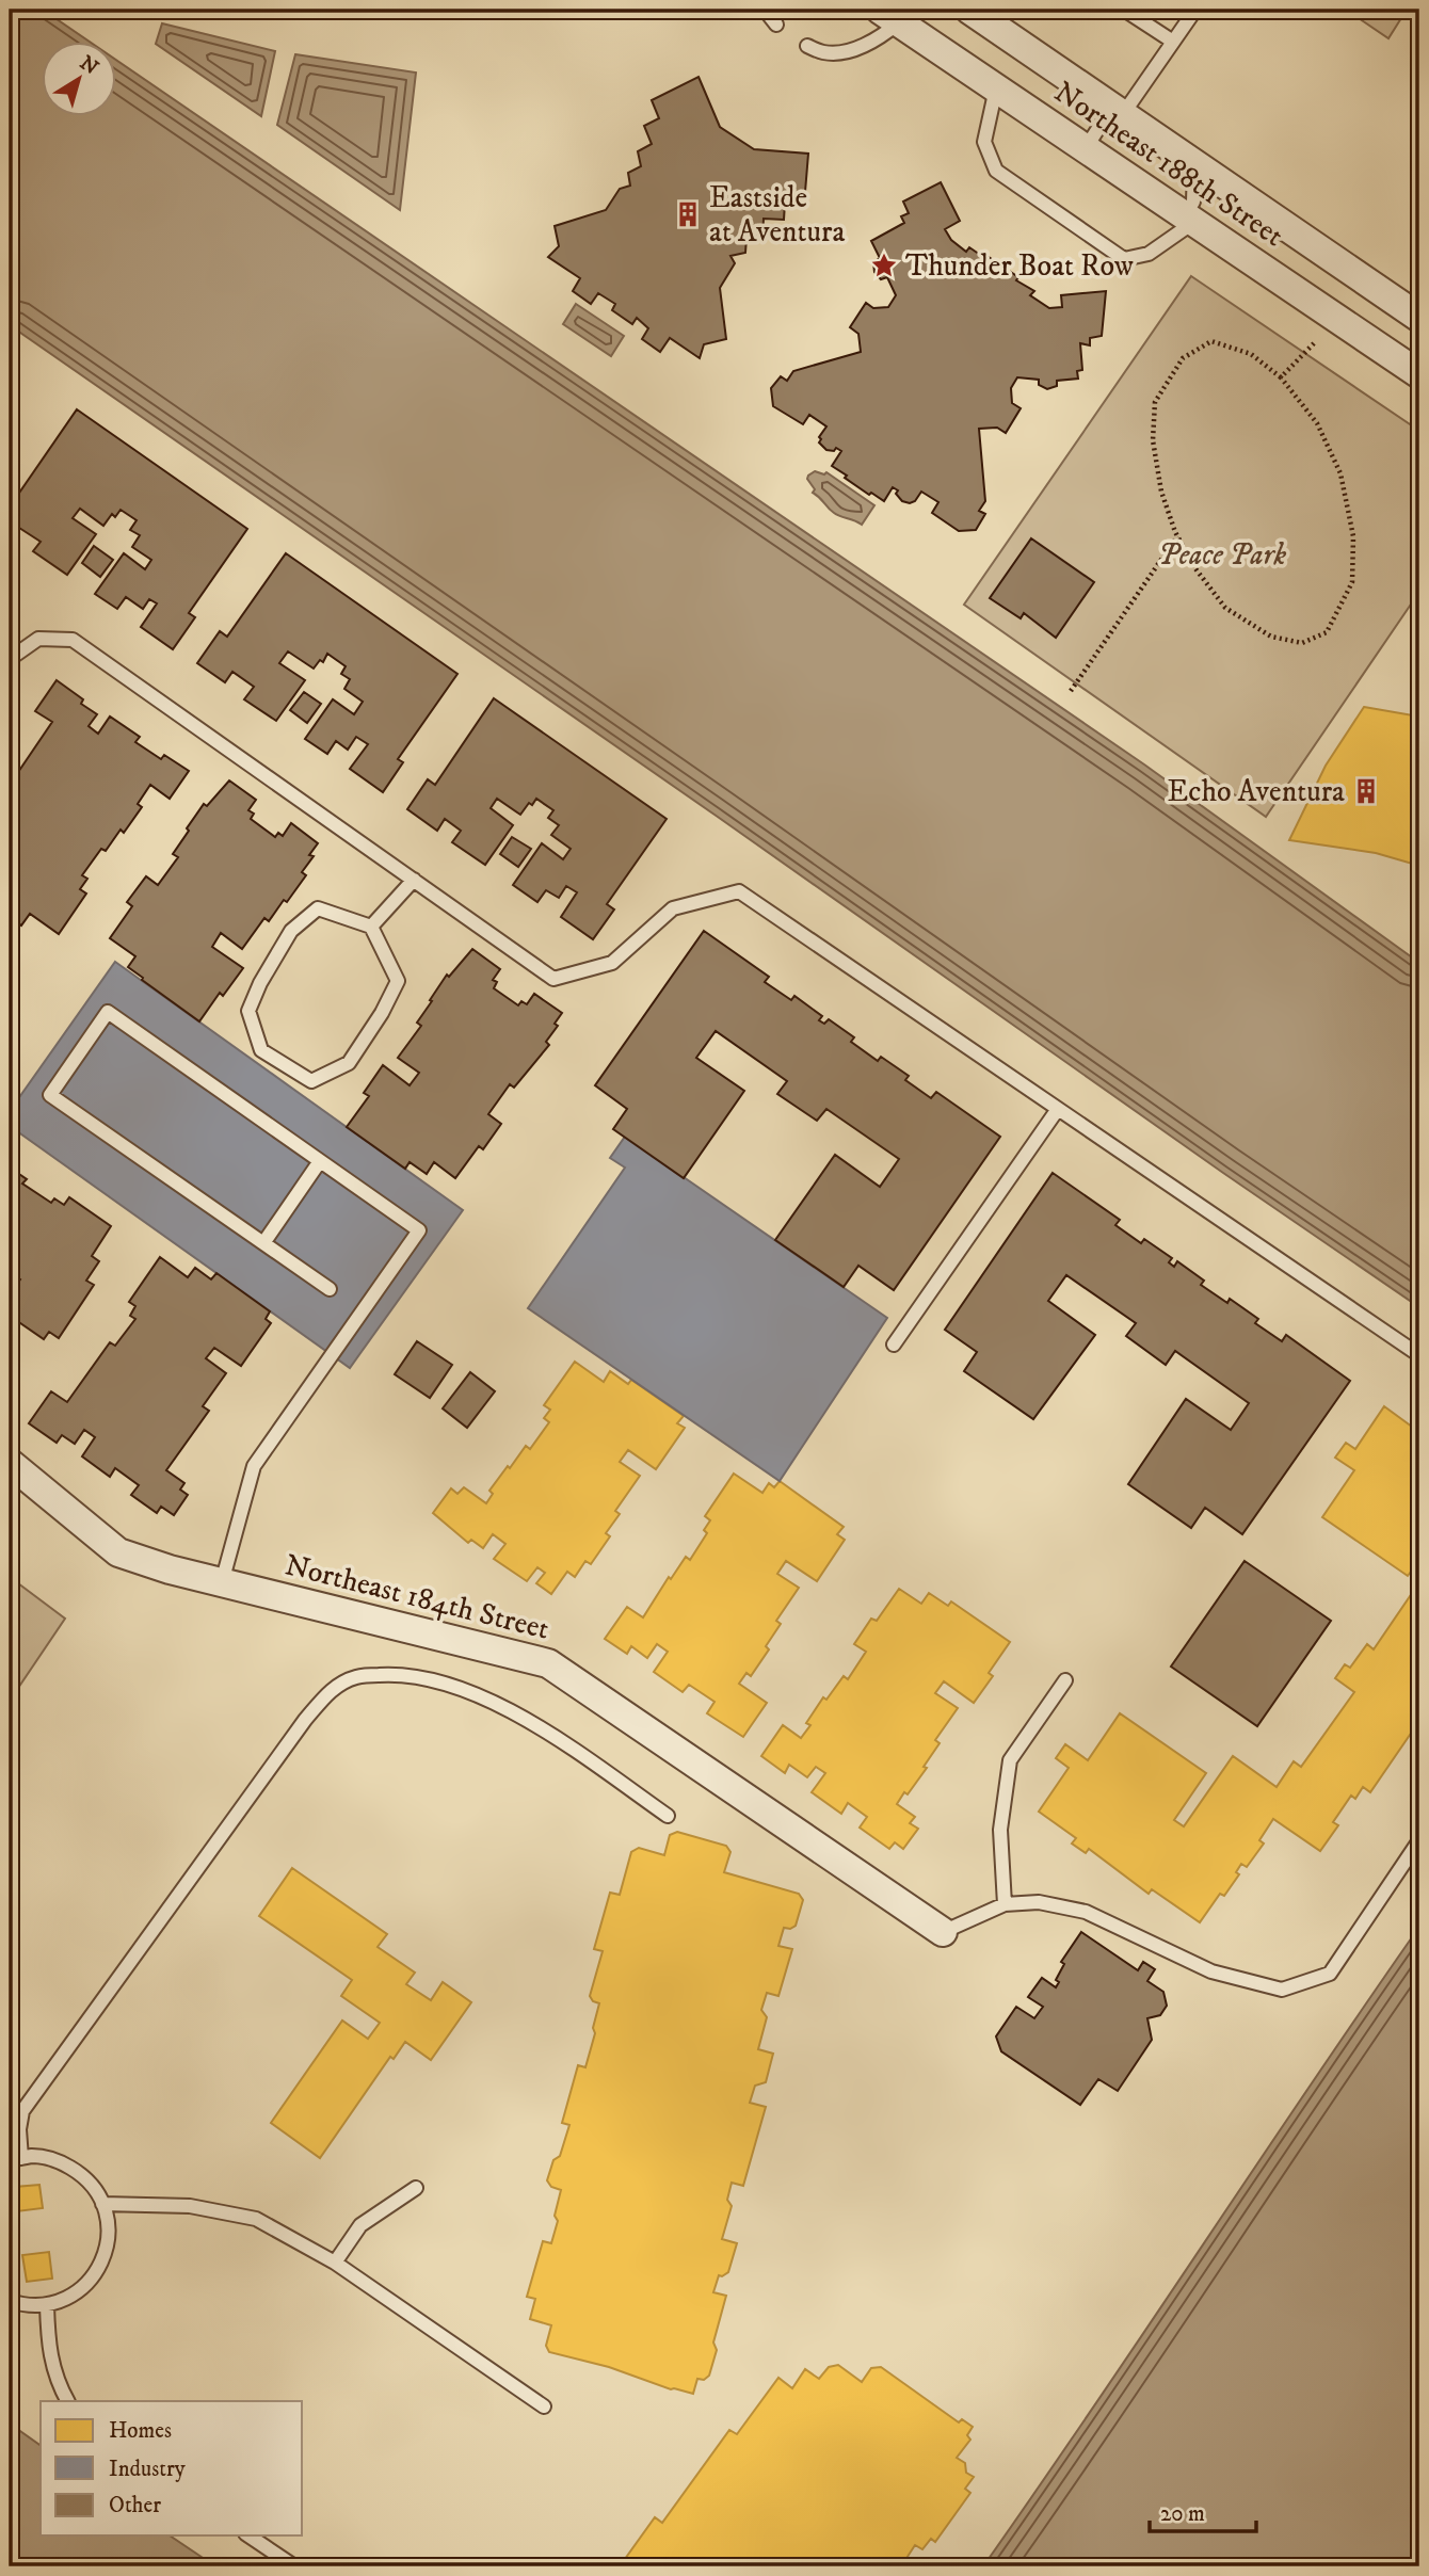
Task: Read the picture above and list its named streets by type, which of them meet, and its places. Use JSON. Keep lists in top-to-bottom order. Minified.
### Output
{"streets":{"street":["Northeast 188th Street","Northeast 184th Street"]},"parks":["Peace Park"],"places":{"building":["Eastside at Aventura","Echo Aventura"],"place":["Thunder Boat Row"]},"legend":["Homes","Industry","Other"],"scale_bar":"20 m","north":"top right"}
